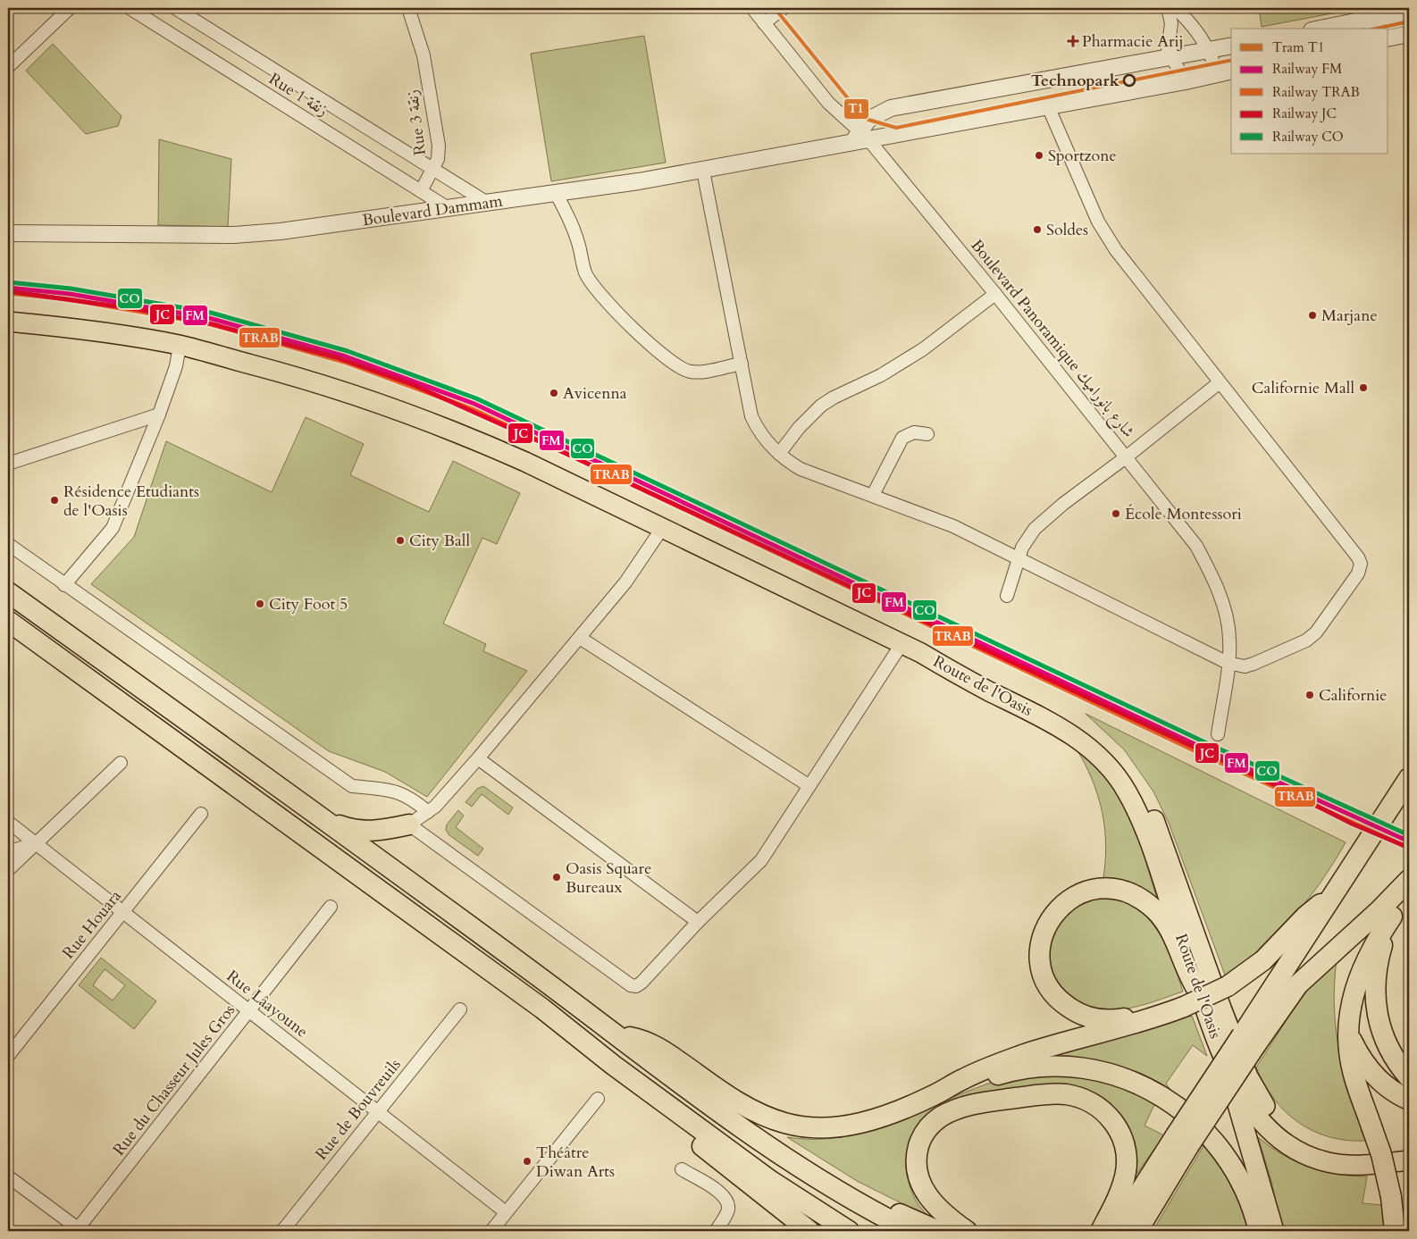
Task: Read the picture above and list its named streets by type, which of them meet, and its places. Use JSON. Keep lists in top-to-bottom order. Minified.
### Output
{"streets":{"main road":["Route de l'Oasis"],"street":["Rue 1 زنقة","Rue 3 زنقة","Boulevard Dammam","Boulevard Panoramique شارع بانوراميك","Rue Houara","Rue Lâayoune","Rue du Chasseur Jules Gros","Rue de Bouvreuils"]},"crossings":[["Rue 1 زنقة","Rue 3 زنقة"],["Rue 1 زنقة","Boulevard Dammam"],["Rue 3 زنقة","Boulevard Dammam"],["Boulevard Dammam","Boulevard Panoramique شارع بانوراميك"],["Rue Houara","Rue Lâayoune"],["Rue Lâayoune","Rue du Chasseur Jules Gros"],["Rue Lâayoune","Rue de Bouvreuils"]],"places":{"health":["Pharmacie Arij"],"other":["Technopark","Sportzone","Soldes","Marjane","Californie Mall","Avicenna","Résidence Etudiants de l'Oasis","École Montessori","City Ball","City Foot 5","Californie","Oasis Square Bureaux","Théâtre Diwan Arts"]},"lines":["tram line T1","rail line CO","rail line FM","rail line JC","rail line TRAB"],"legend":["Tram T1","Railway FM","Railway TRAB","Railway JC","Railway CO"]}
